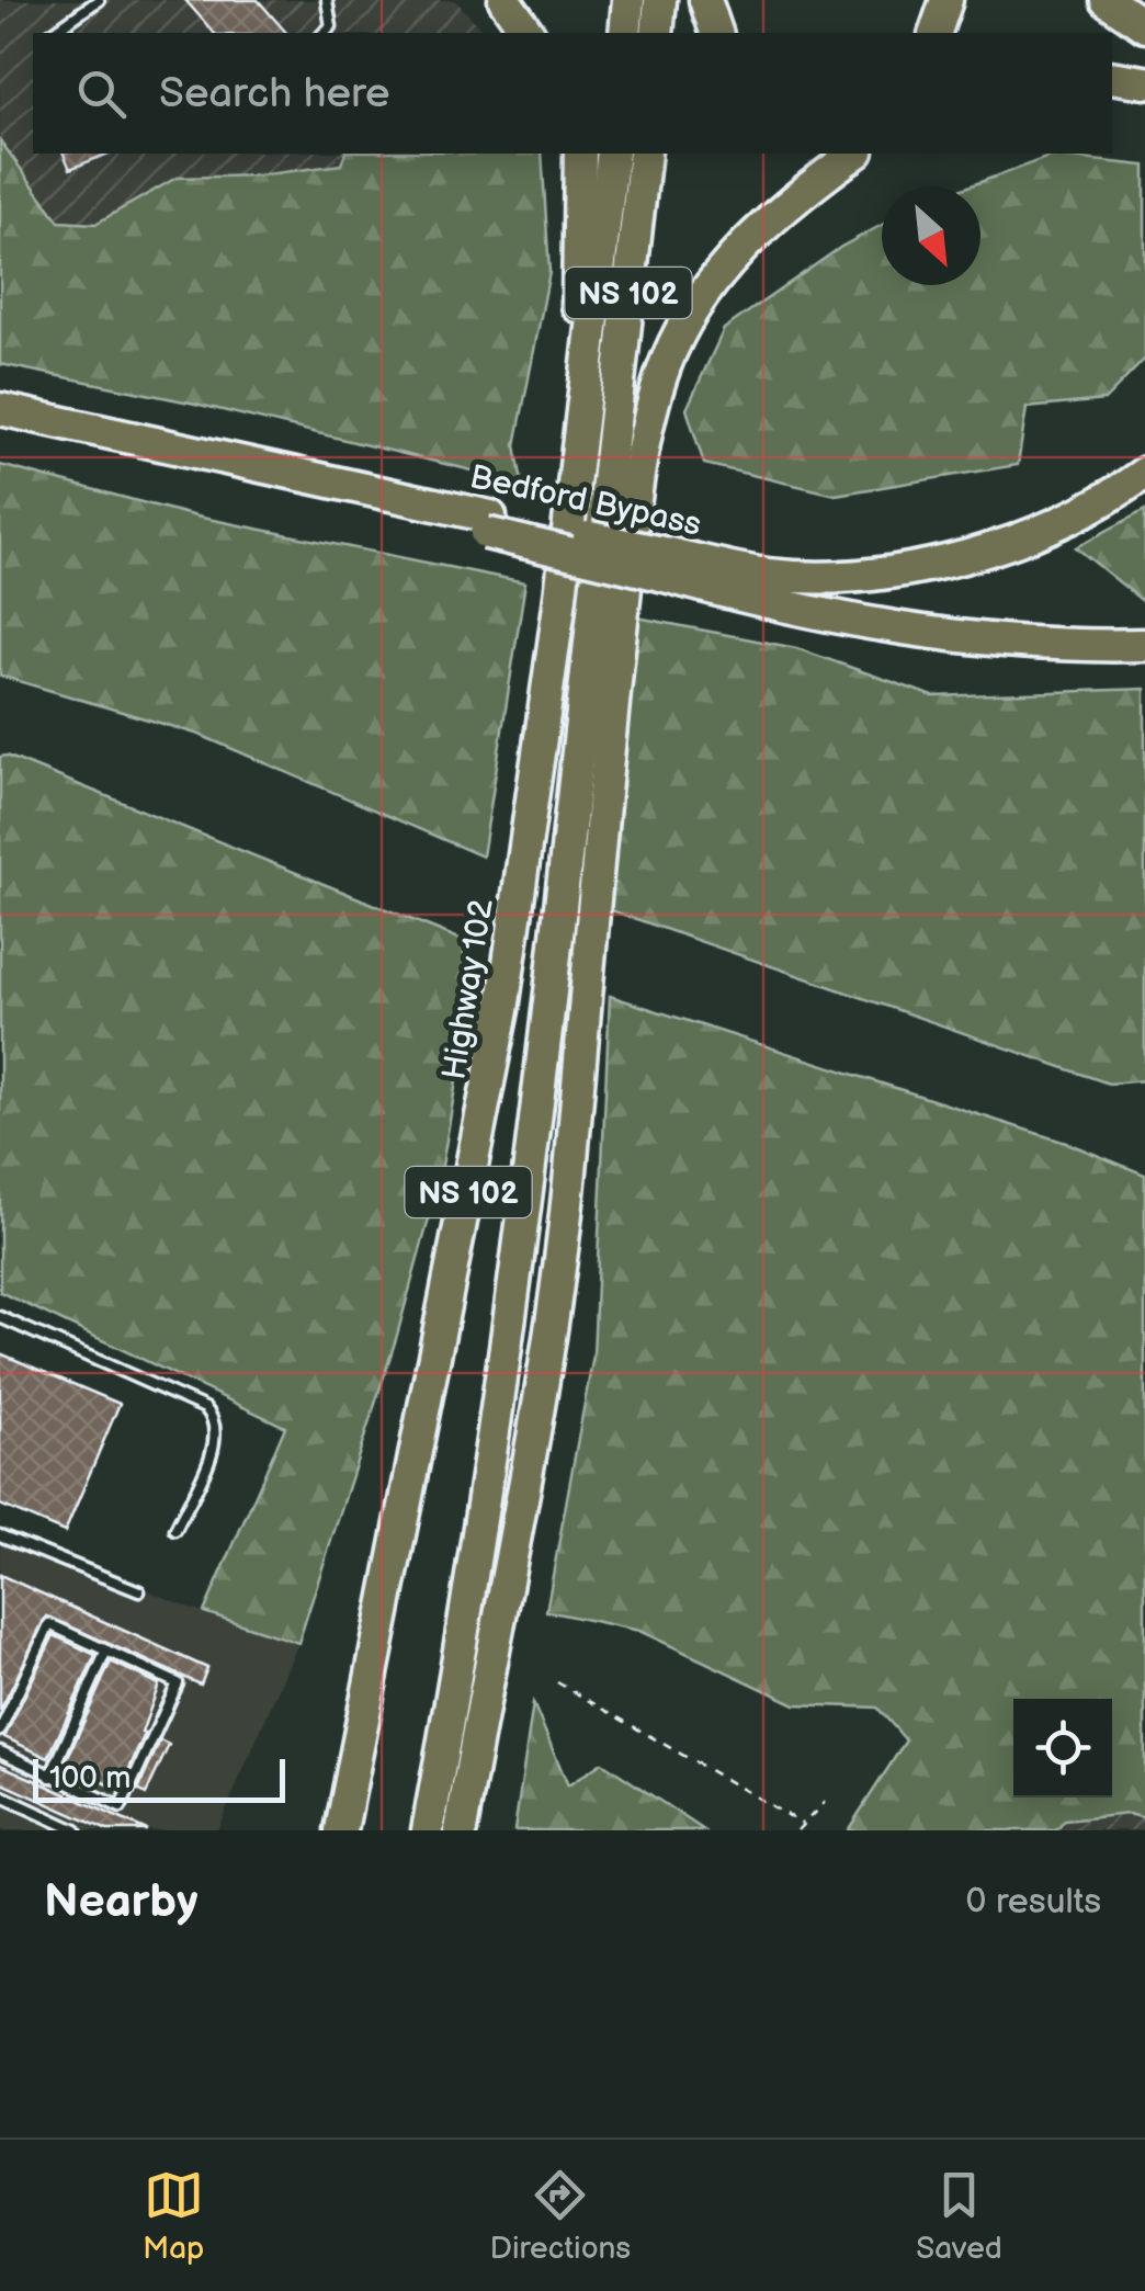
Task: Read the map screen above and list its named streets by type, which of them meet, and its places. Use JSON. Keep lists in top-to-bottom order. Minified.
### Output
{"streets":{"highway":["NS 102","Bedford Bypass","Highway 102"]},"scale_bar":"100 m","north":"bottom right","page":{"search":"Search here","scale":"100 m","heading":["Nearby","0 results"],"nav":["Map","Directions","Saved"]}}
